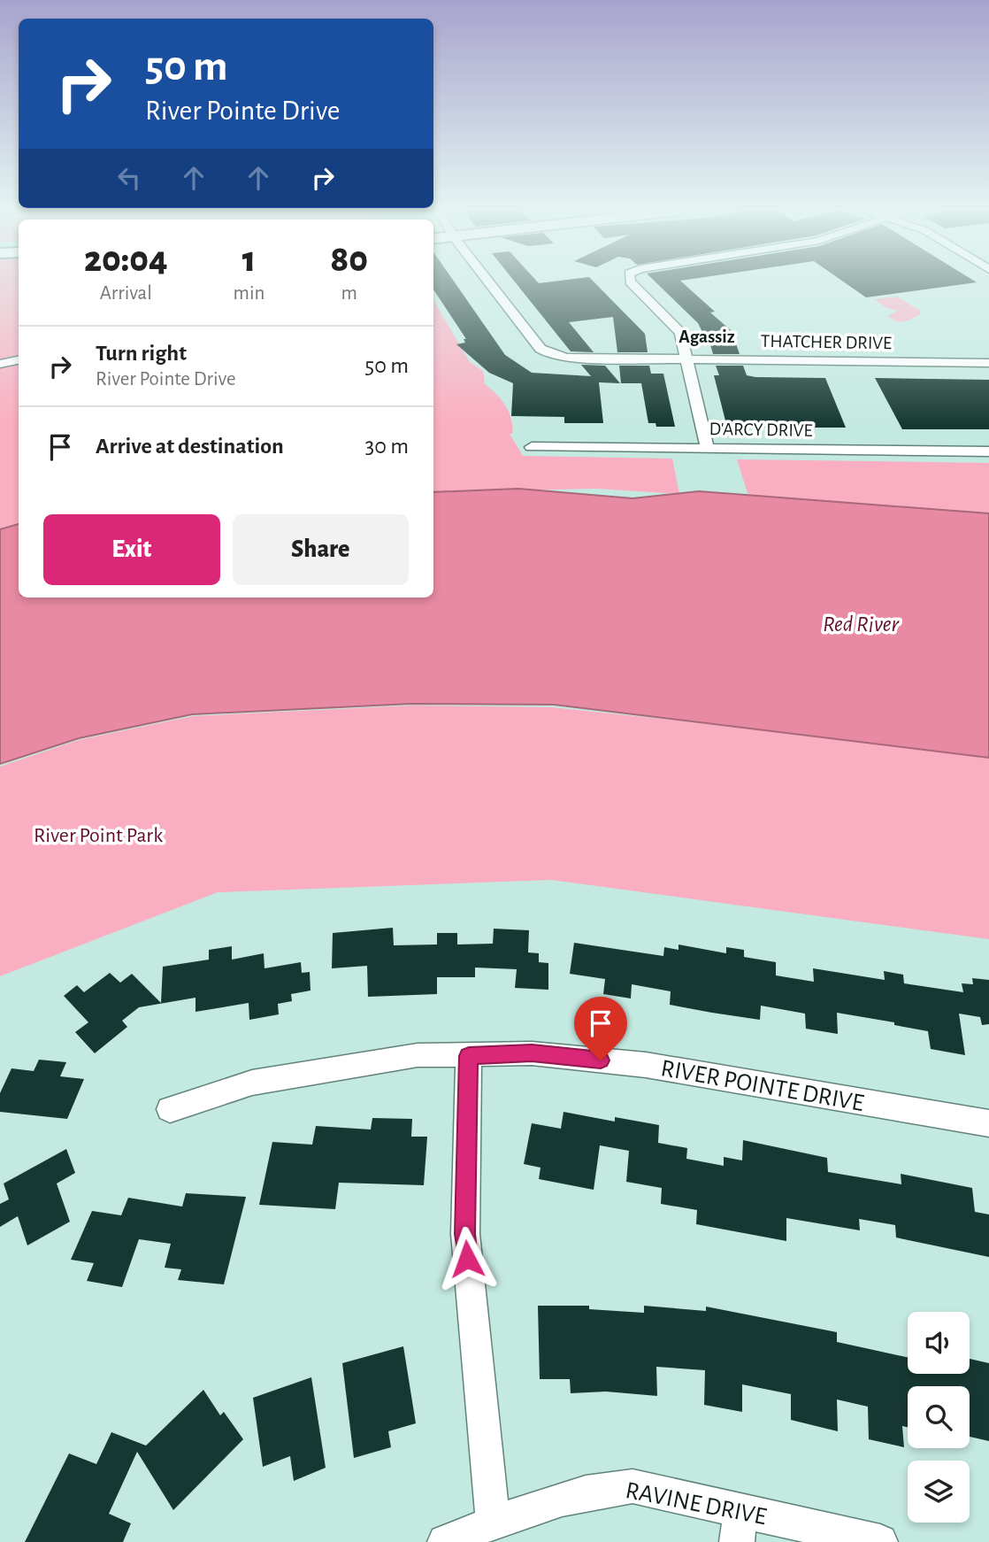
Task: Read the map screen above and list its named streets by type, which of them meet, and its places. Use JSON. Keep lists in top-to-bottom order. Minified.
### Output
{"streets":{"street":["THATCHER DRIVE","D'ARCY DRIVE","RIVER POINTE DRIVE","RAVINE DRIVE"]},"districts":["Agassiz"],"water":["Red River"],"parks":["River Point Park"],"page":{"turn":["50 m","River Pointe Drive"],"eta":["20:04","Arrival","1","min","80","m"],"list":[{"name":"Turn right","note":"River Pointe Drive","value":"50 m"},{"name":"Arrive at destination","value":"30 m"}],"buttons":["Exit","Share"]}}
